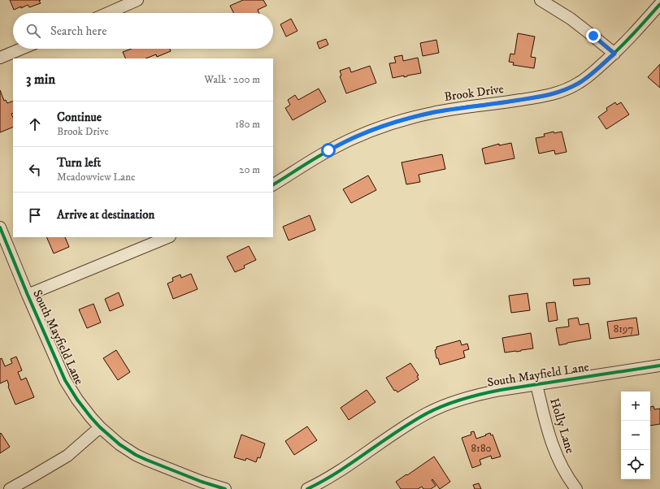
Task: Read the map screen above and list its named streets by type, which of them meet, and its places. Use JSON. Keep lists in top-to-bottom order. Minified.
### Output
{"streets":{"street":["Brook Drive","South Mayfield Lane","Holly Lane"]},"crossings":[["South Mayfield Lane","Holly Lane"]],"house_numbers":["8197","8180"],"page":{"search":"Search here","heading":["3 min","Walk · 200 m"],"list":[["Continue","Brook Drive","180 m"],["Turn left","Meadowview Lane","20 m"],"Arrive at destination"],"map_buttons":["+","−"]}}
